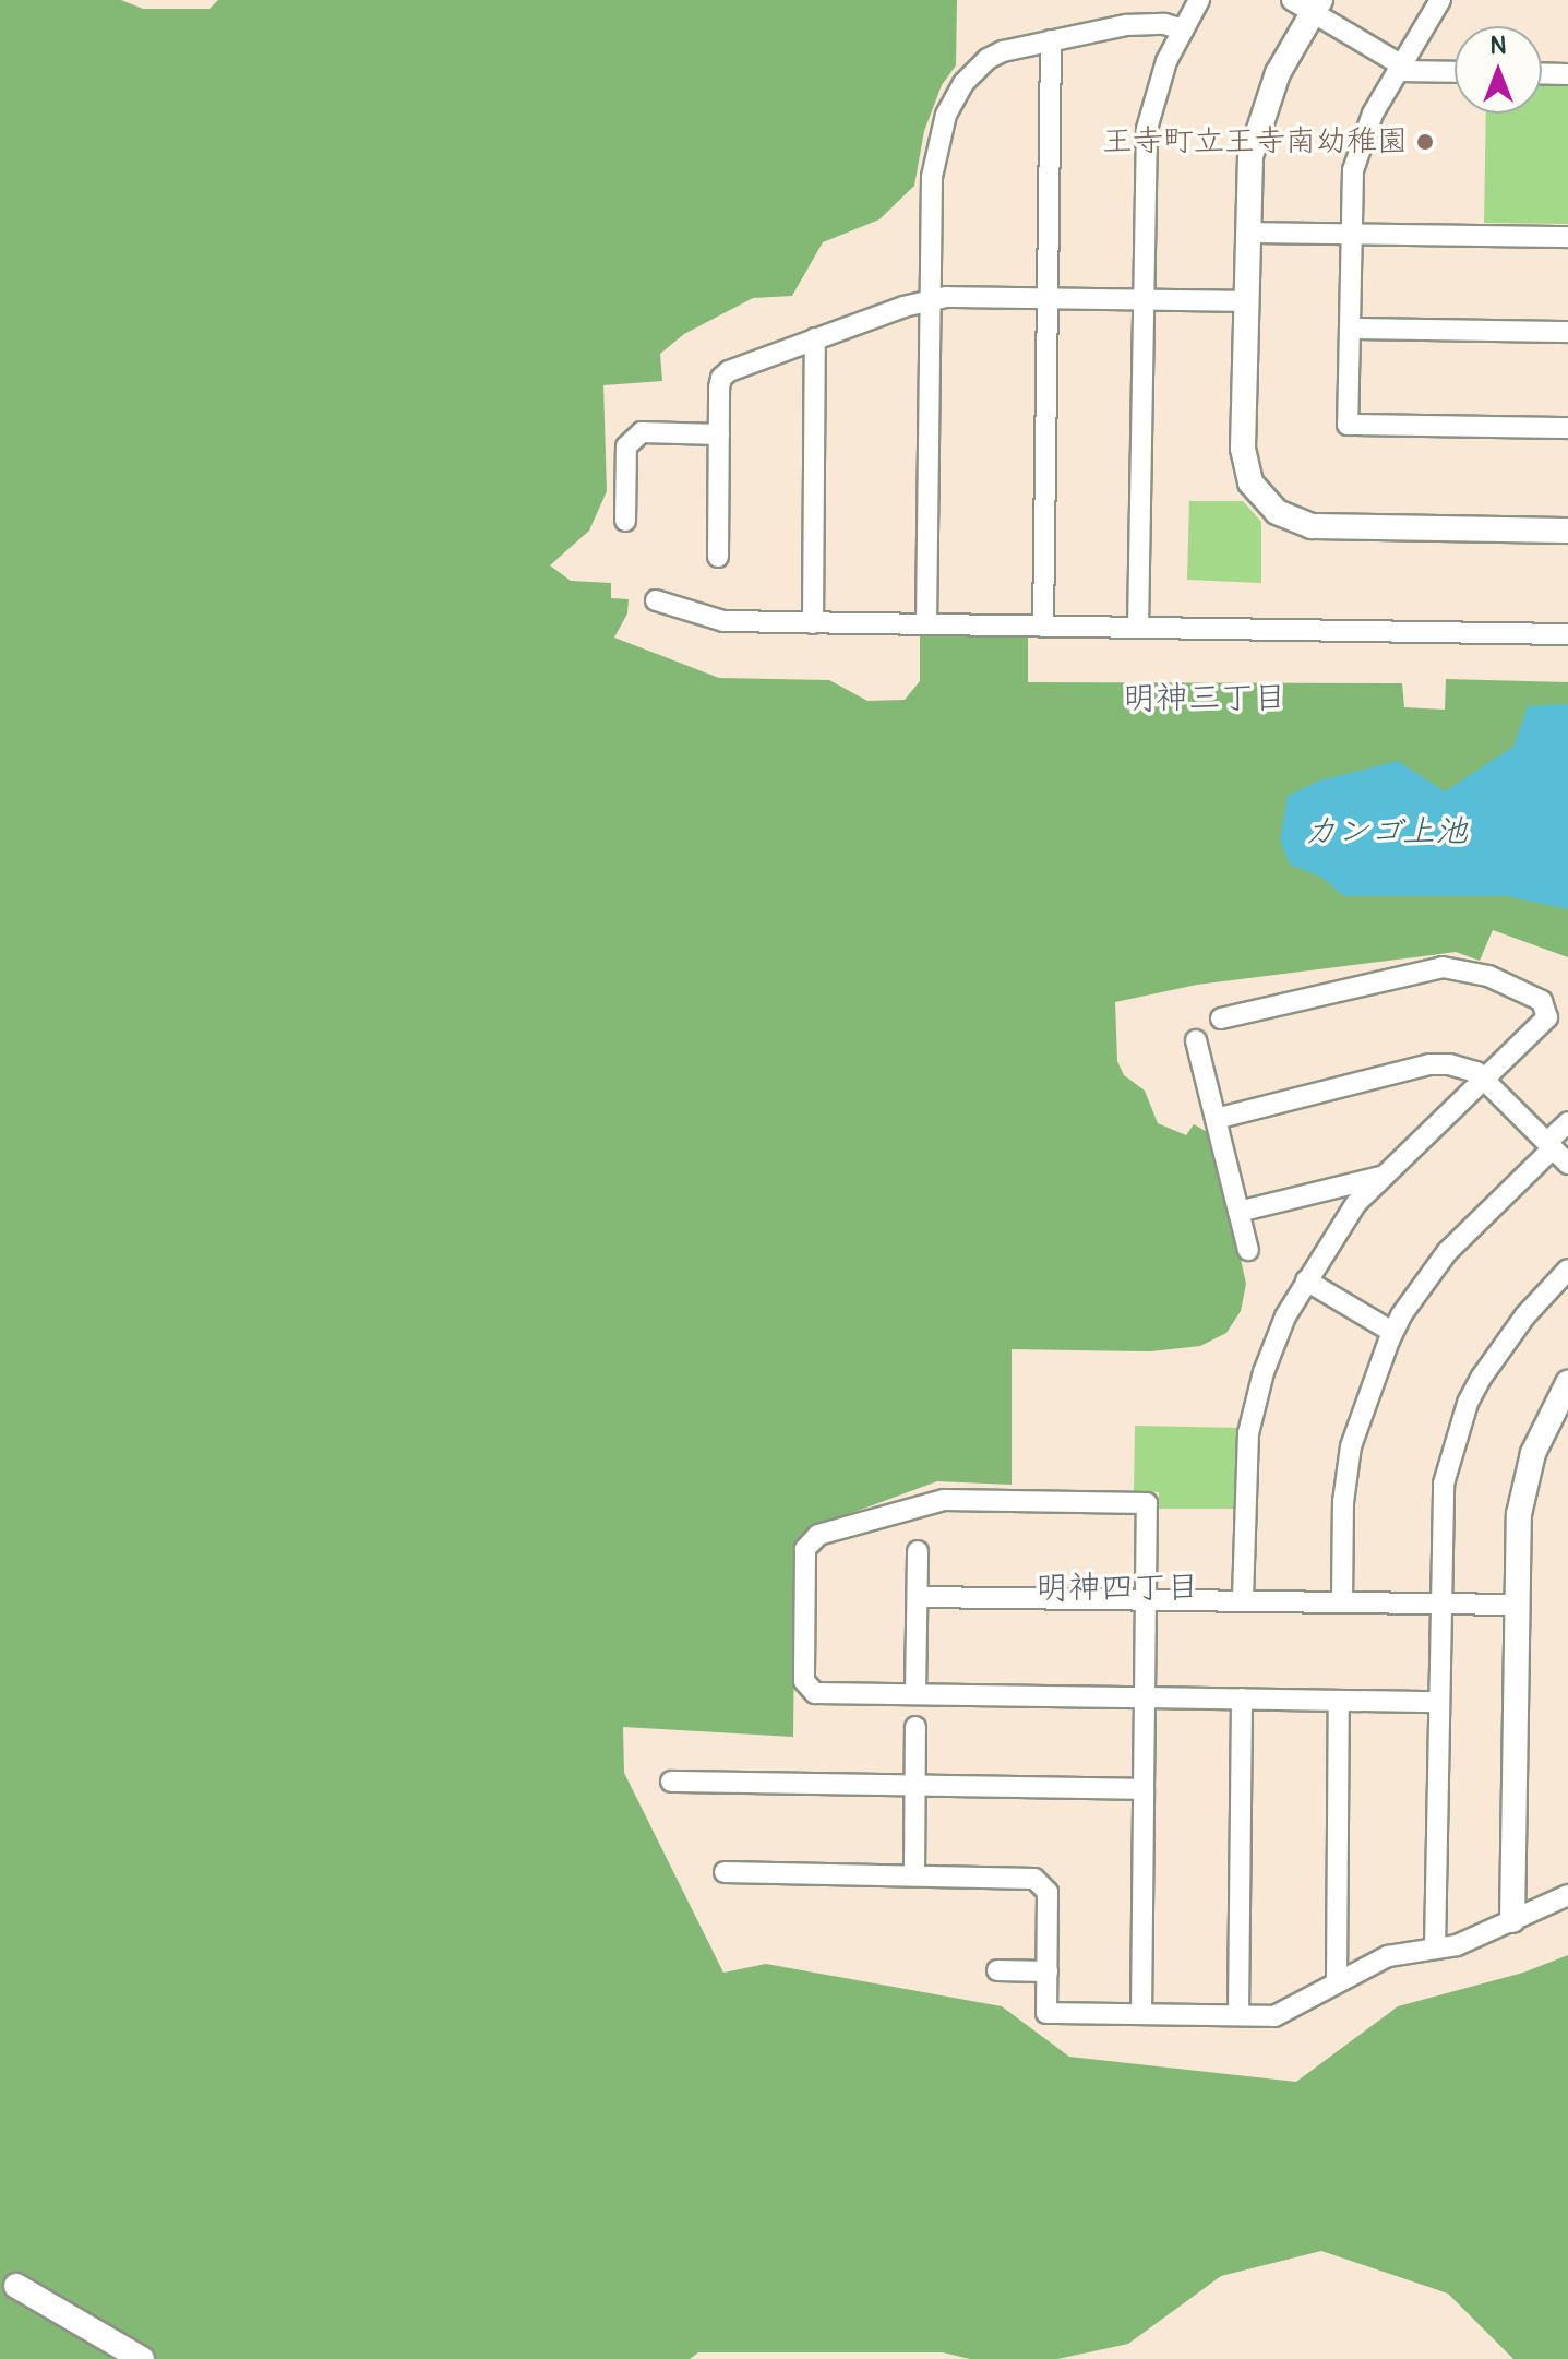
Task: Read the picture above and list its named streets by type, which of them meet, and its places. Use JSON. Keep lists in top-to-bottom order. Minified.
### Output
{"districts":["明神三丁目","明神四丁目"],"water":["カンゴ上池"],"places":["王寺町立王寺南幼稚園"],"north":"top"}
